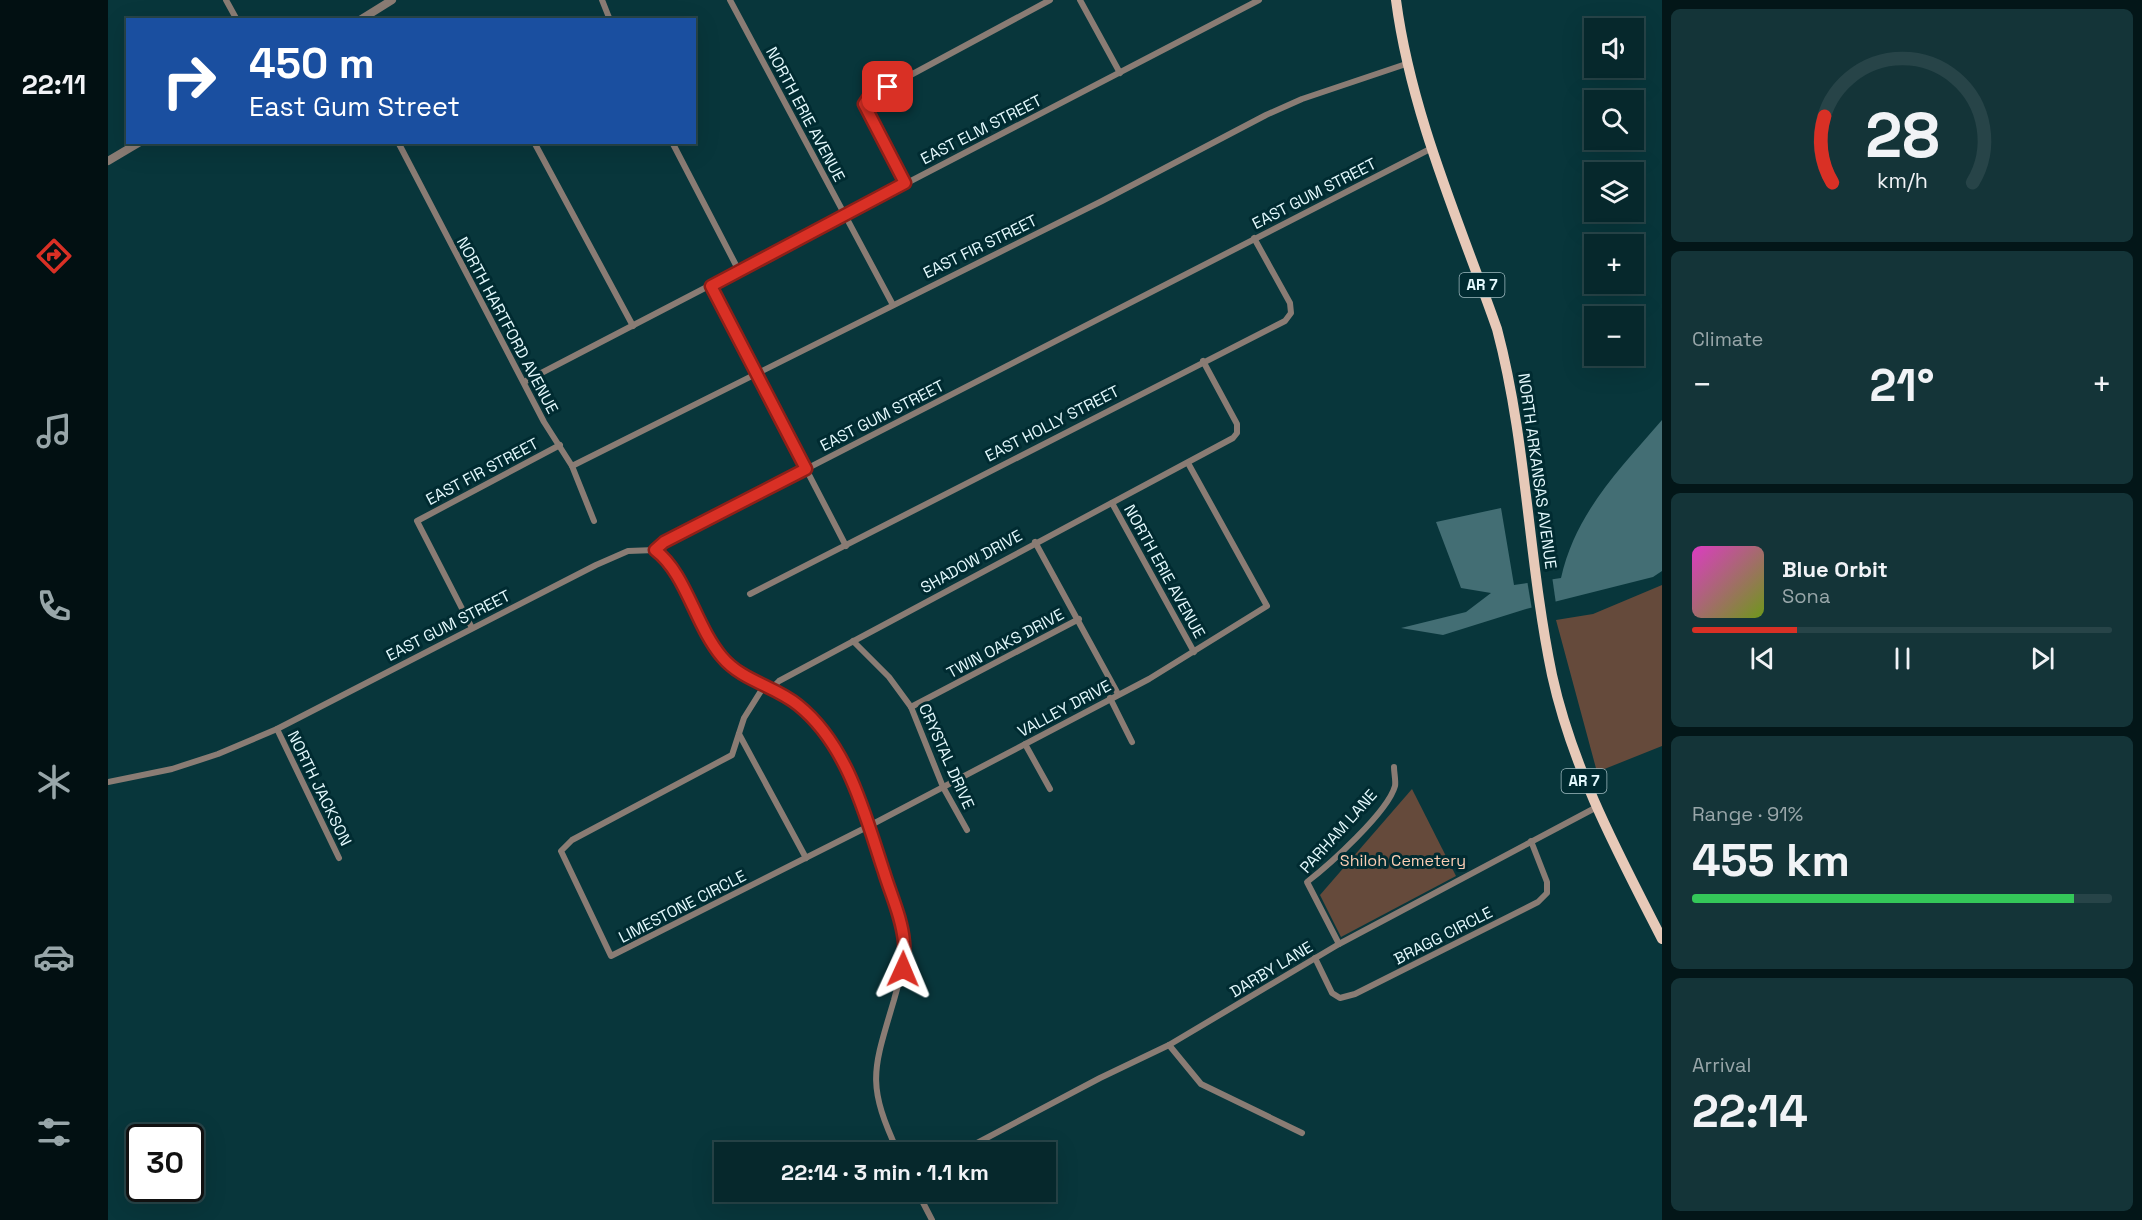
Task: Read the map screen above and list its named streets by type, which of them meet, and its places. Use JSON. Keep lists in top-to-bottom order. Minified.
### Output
{"streets":{"main road":["AR 7","NORTH ARKANSAS AVENUE"],"street":["NORTH ERIE AVENUE","EAST ELM STREET","EAST GUM STREET","EAST FIR STREET","NORTH HARTFORD AVENUE","EAST HOLLY STREET","SHADOW DRIVE","TWIN OAKS DRIVE","VALLEY DRIVE","CRYSTAL DRIVE","NORTH JACKSON","PARHAM LANE","LIMESTONE CIRCLE","BRAGG CIRCLE","DARBY LANE"]},"crossings":[["NORTH ERIE AVENUE","EAST ELM STREET"],["NORTH ERIE AVENUE","EAST FIR STREET"],["NORTH ERIE AVENUE","SHADOW DRIVE"],["NORTH ERIE AVENUE","VALLEY DRIVE"],["EAST ELM STREET","NORTH HARTFORD AVENUE"],["EAST GUM STREET","EAST FIR STREET"],["EAST GUM STREET","EAST HOLLY STREET"],["EAST GUM STREET","NORTH ARKANSAS AVENUE"],["EAST GUM STREET","NORTH JACKSON"],["EAST FIR STREET","NORTH HARTFORD AVENUE"],["EAST FIR STREET","NORTH ARKANSAS AVENUE"],["EAST HOLLY STREET","SHADOW DRIVE"],["NORTH ARKANSAS AVENUE","DARBY LANE"],["SHADOW DRIVE","VALLEY DRIVE"],["SHADOW DRIVE","CRYSTAL DRIVE"],["SHADOW DRIVE","LIMESTONE CIRCLE"],["TWIN OAKS DRIVE","CRYSTAL DRIVE"],["VALLEY DRIVE","CRYSTAL DRIVE"],["VALLEY DRIVE","LIMESTONE CIRCLE"],["PARHAM LANE","DARBY LANE"],["BRAGG CIRCLE","DARBY LANE"]],"parks":["Shiloh Cemetery"],"page":{"tabs":"22:11","map_buttons":["+","−"],"turn":["450 m","East Gum Street"],"tile":["Climate",["Range · 91%","455 km"],["Arrival","22:14"]],"heat":["−","21°","+"],"song":["Blue Orbit","Sona"],"limit":"30","trip":"22:14 · 3 min · 1.1 km","gauge":["28","km/h"]}}
